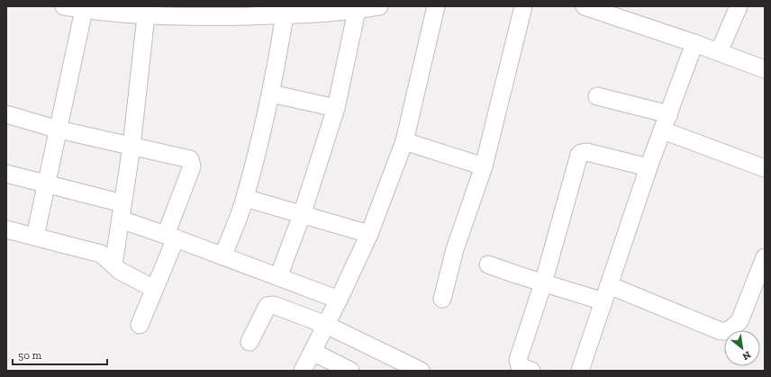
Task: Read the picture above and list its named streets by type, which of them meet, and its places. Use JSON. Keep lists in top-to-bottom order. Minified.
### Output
{"scale_bar":"50 m","north":"bottom right"}
